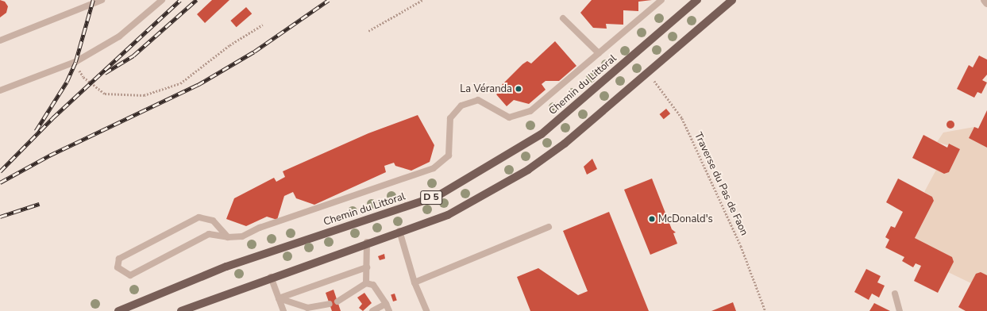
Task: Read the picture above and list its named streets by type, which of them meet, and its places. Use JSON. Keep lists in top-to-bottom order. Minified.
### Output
{"streets":{"main road":["Chemin du Littoral","D 5"],"path":["Traverse du Pas de Faon"]},"crossings":[["Traverse du Pas de Faon","D 5"]],"places":["La Véranda","McDonald's"]}
